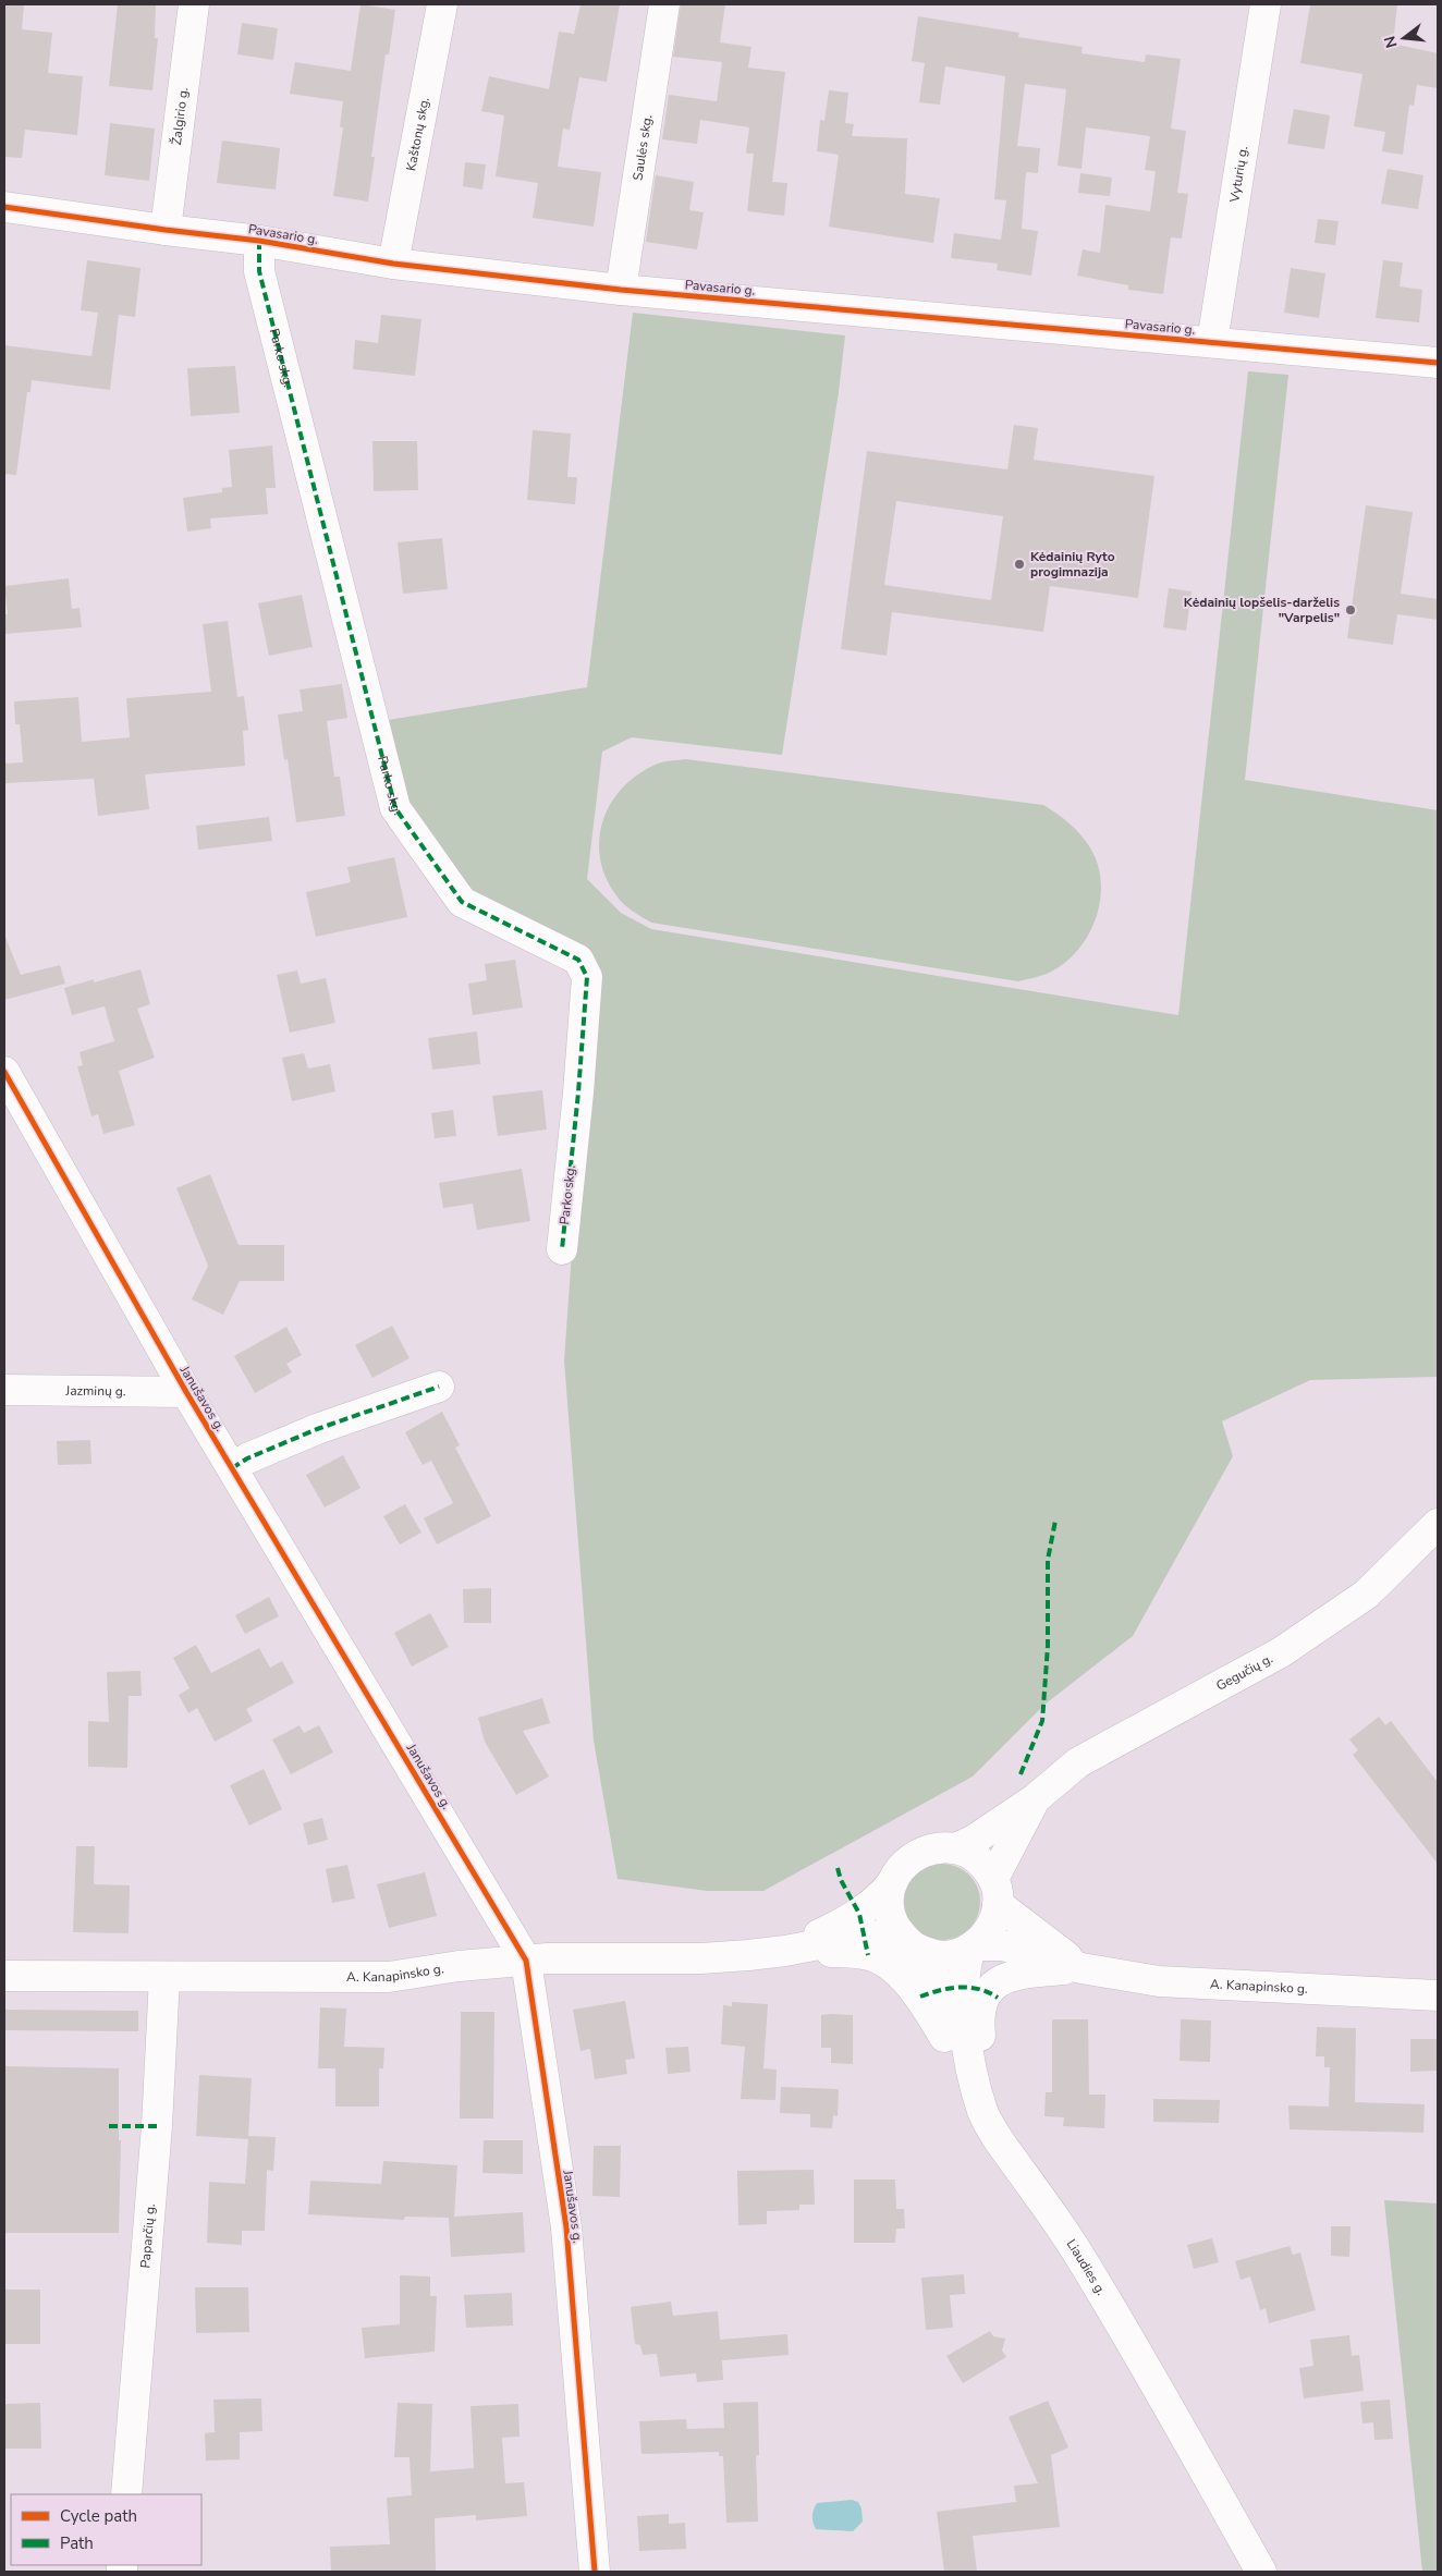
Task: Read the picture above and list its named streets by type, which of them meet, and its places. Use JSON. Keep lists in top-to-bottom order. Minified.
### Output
{"streets":{"street":["Žalgirio g.","Kaštonų skg.","Saulės skg.","Vyturių g.","Pavasario g.","Parko skg.","Jazminų g.","Janušavos g.","Gegučių g.","A. Kanapinsko g.","Paparčių g.","Liaudies g."]},"crossings":[["Žalgirio g.","Pavasario g."],["Kaštonų skg.","Pavasario g."],["Saulės skg.","Pavasario g."],["Vyturių g.","Pavasario g."],["Pavasario g.","Parko skg."],["Jazminų g.","Janušavos g."],["Janušavos g.","A. Kanapinsko g."],["Gegučių g.","Liaudies g."],["A. Kanapinsko g.","Paparčių g."]],"places":["Kėdainių Ryto progimnazija","Kėdainių lopšelis-darželis \"Varpelis\""],"legend":["Cycle path","Path"],"north":"left"}
